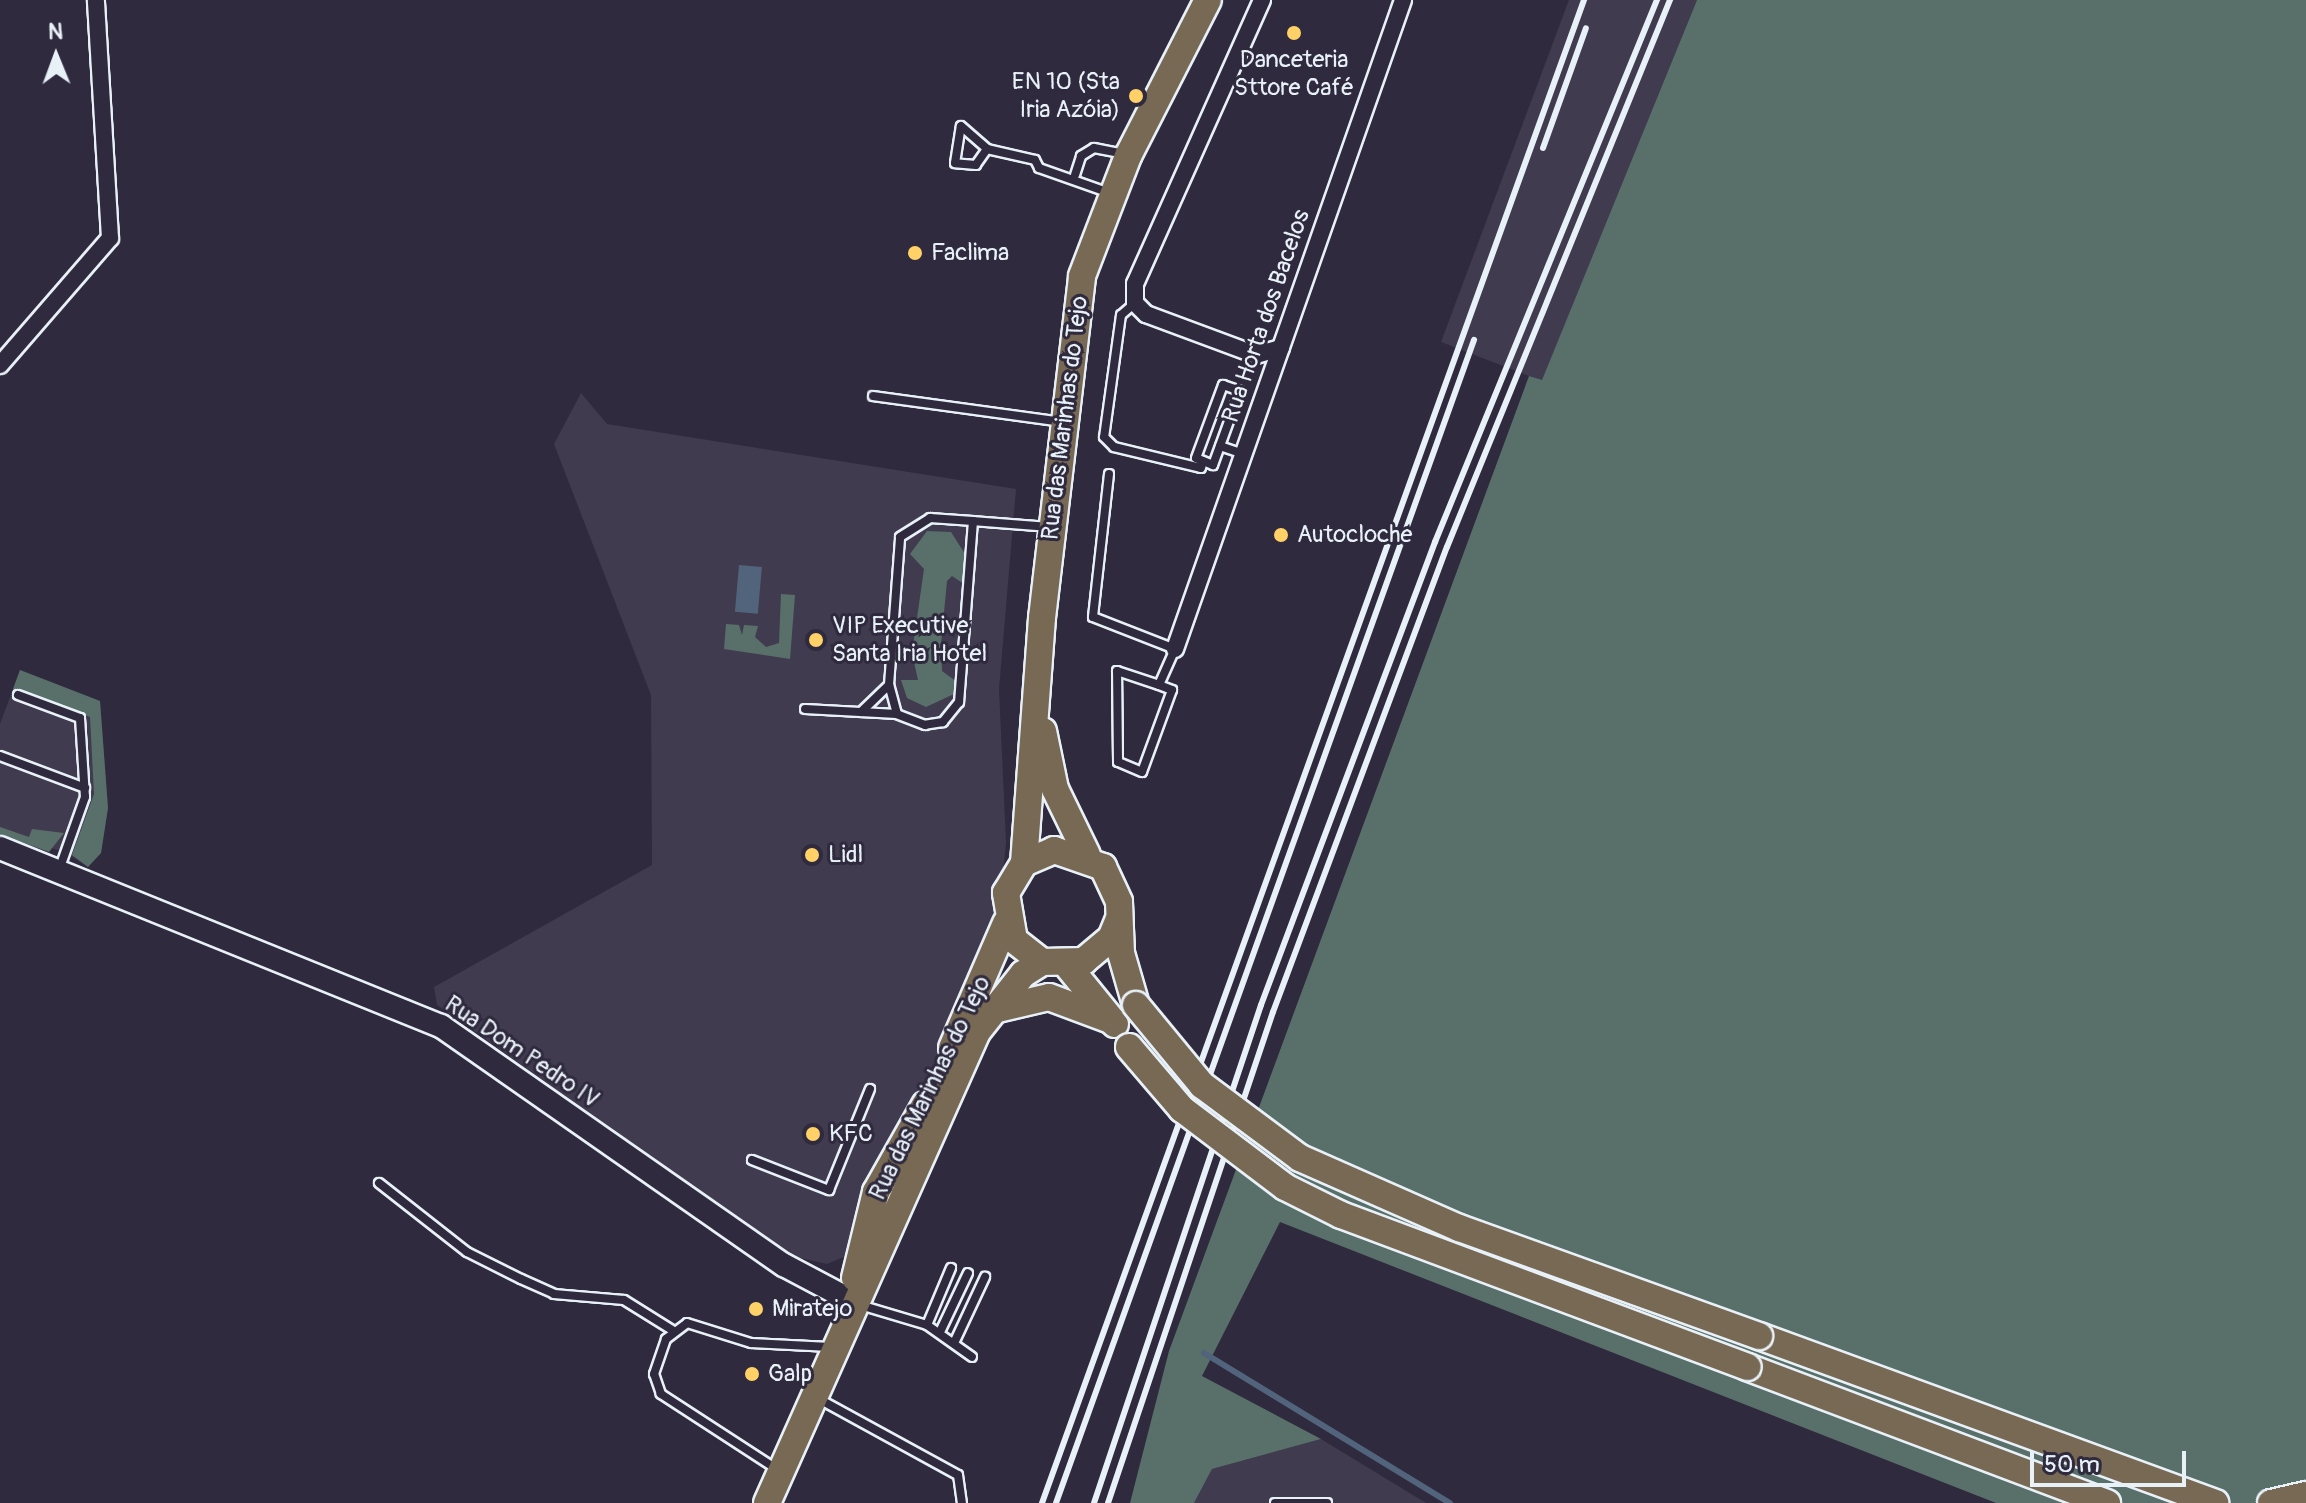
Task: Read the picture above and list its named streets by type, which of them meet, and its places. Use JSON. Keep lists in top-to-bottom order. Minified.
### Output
{"streets":{"main road":["Rua das Marinhas do Tejo"],"street":["Rua Horta dos Bacelos","Rua Dom Pedro IV"]},"crossings":[["Rua das Marinhas do Tejo","Rua Dom Pedro IV"]],"places":["Danceteria Sttore Café","EN 10 (Sta Iria Azóia)","Faclima","Autocloche","VIP Executive Santa Iria Hotel","Lidl","KFC","Miratejo","Galp"],"scale_bar":"50 m","north":"top"}
